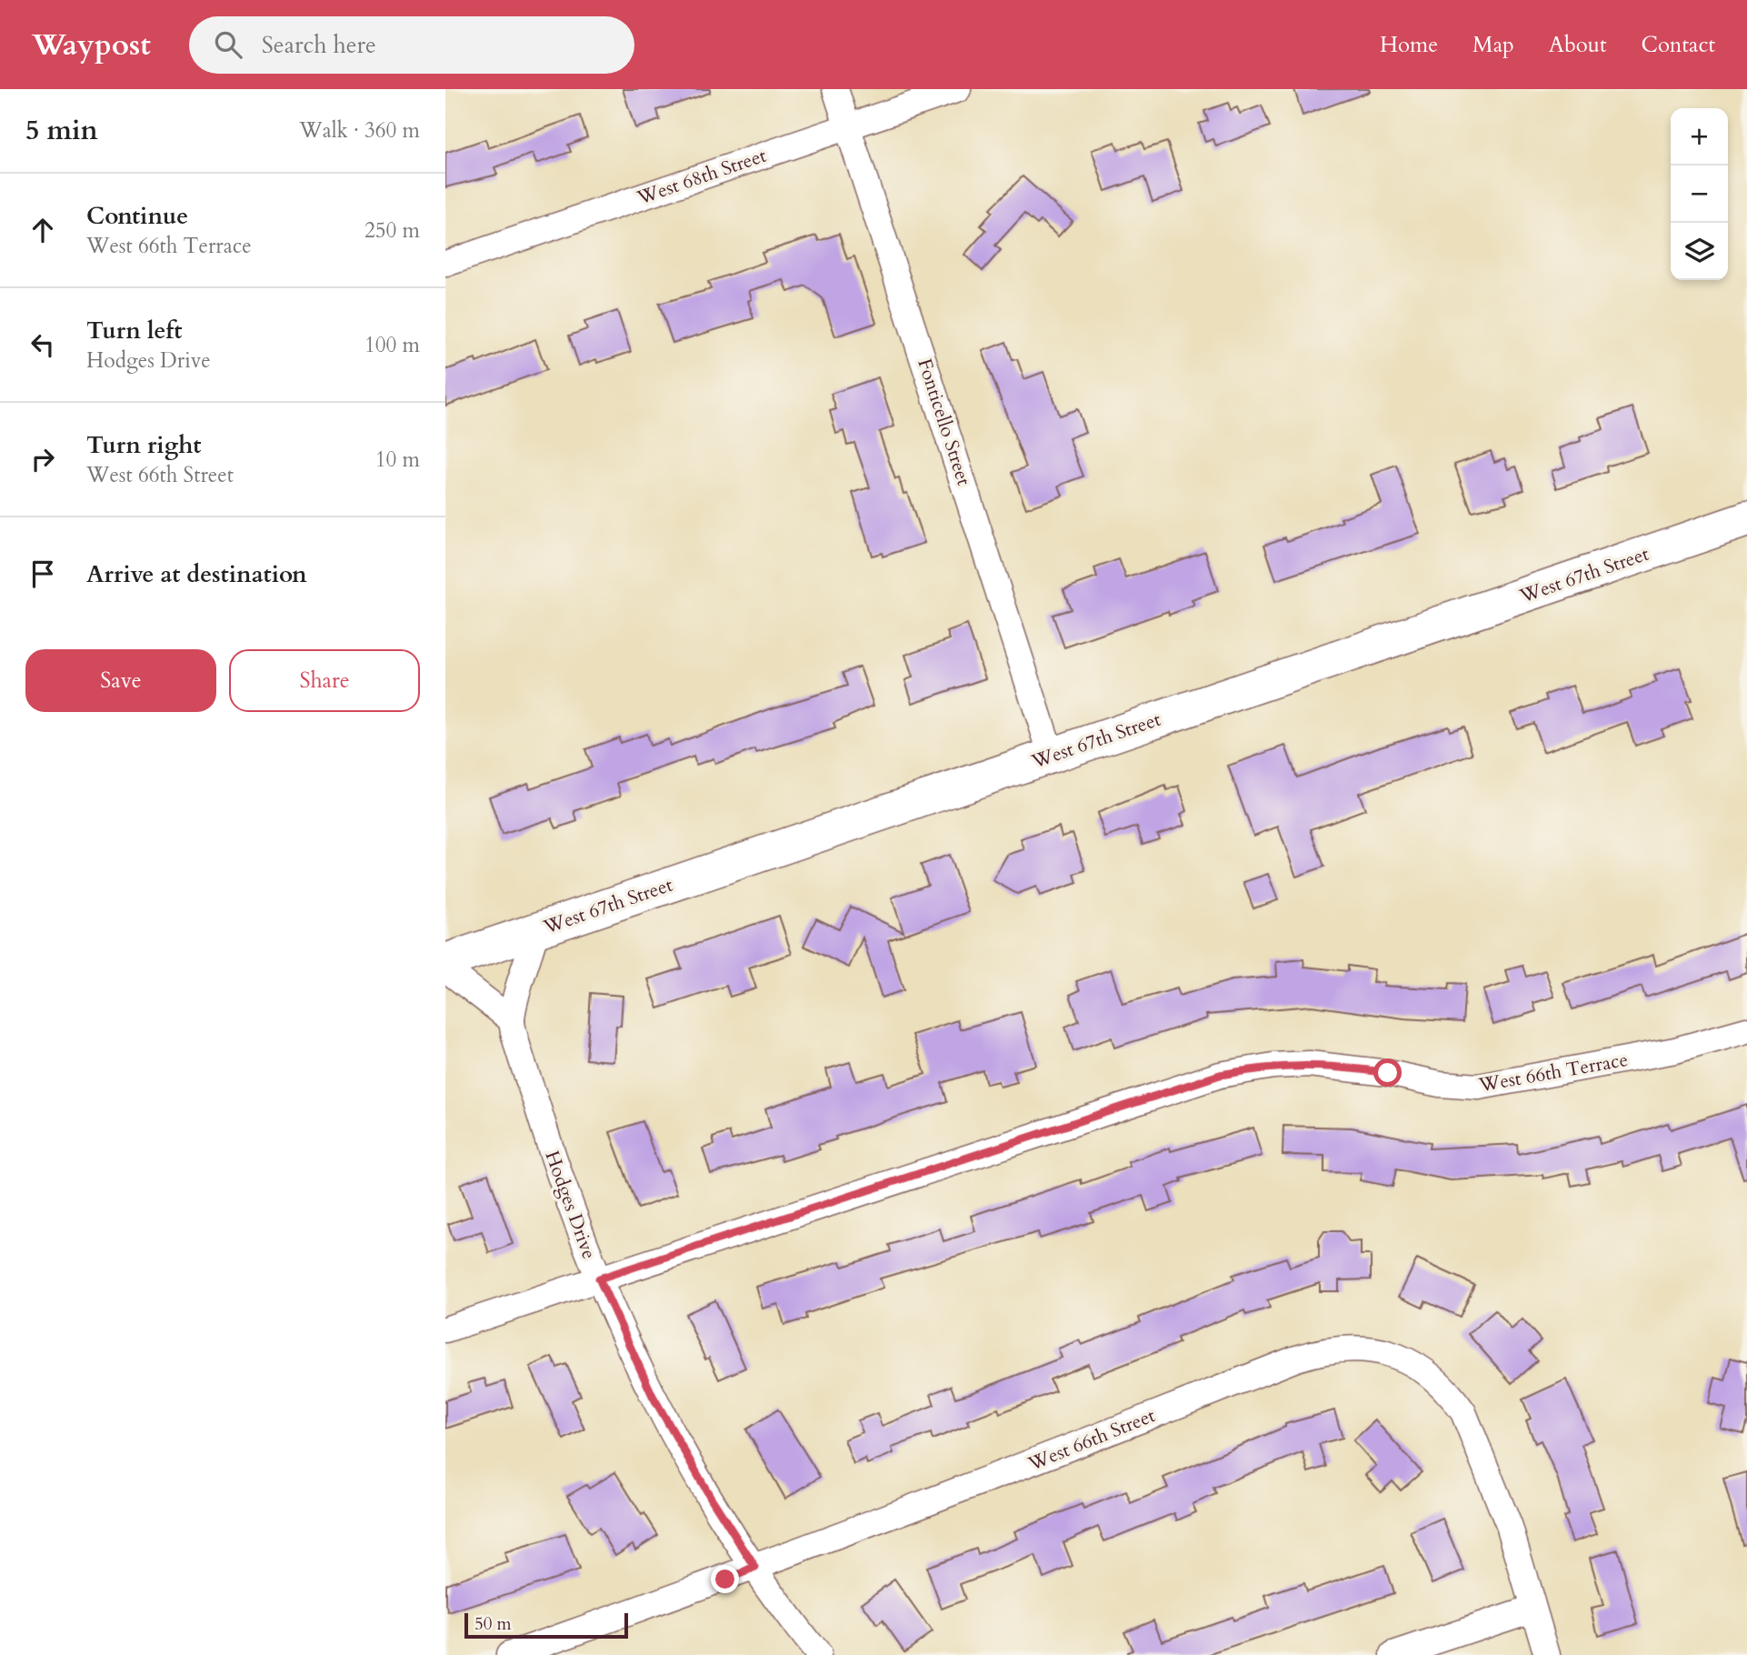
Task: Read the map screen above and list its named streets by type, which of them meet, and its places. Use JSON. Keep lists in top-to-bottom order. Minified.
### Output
{"streets":{"street":["West 68th Street","Fonticello Street","West 67th Street","West 66th Terrace","Hodges Drive","West 66th Street"]},"crossings":[["West 68th Street","Fonticello Street"],["Fonticello Street","West 67th Street"],["West 66th Terrace","Hodges Drive"],["Hodges Drive","West 66th Street"]],"scale_bar":"50 m","page":{"header":"Waypost","search":"Search here","nav":["Home","Map","About","Contact"],"heading":["5 min","Walk · 360 m"],"map_buttons":["+","−"],"list":[["Continue","West 66th Terrace","250 m"],["Turn left","Hodges Drive","100 m"],["Turn right","West 66th Street","10 m"],"Arrive at destination"],"buttons":["Save","Share"],"scale":"50 m"}}
